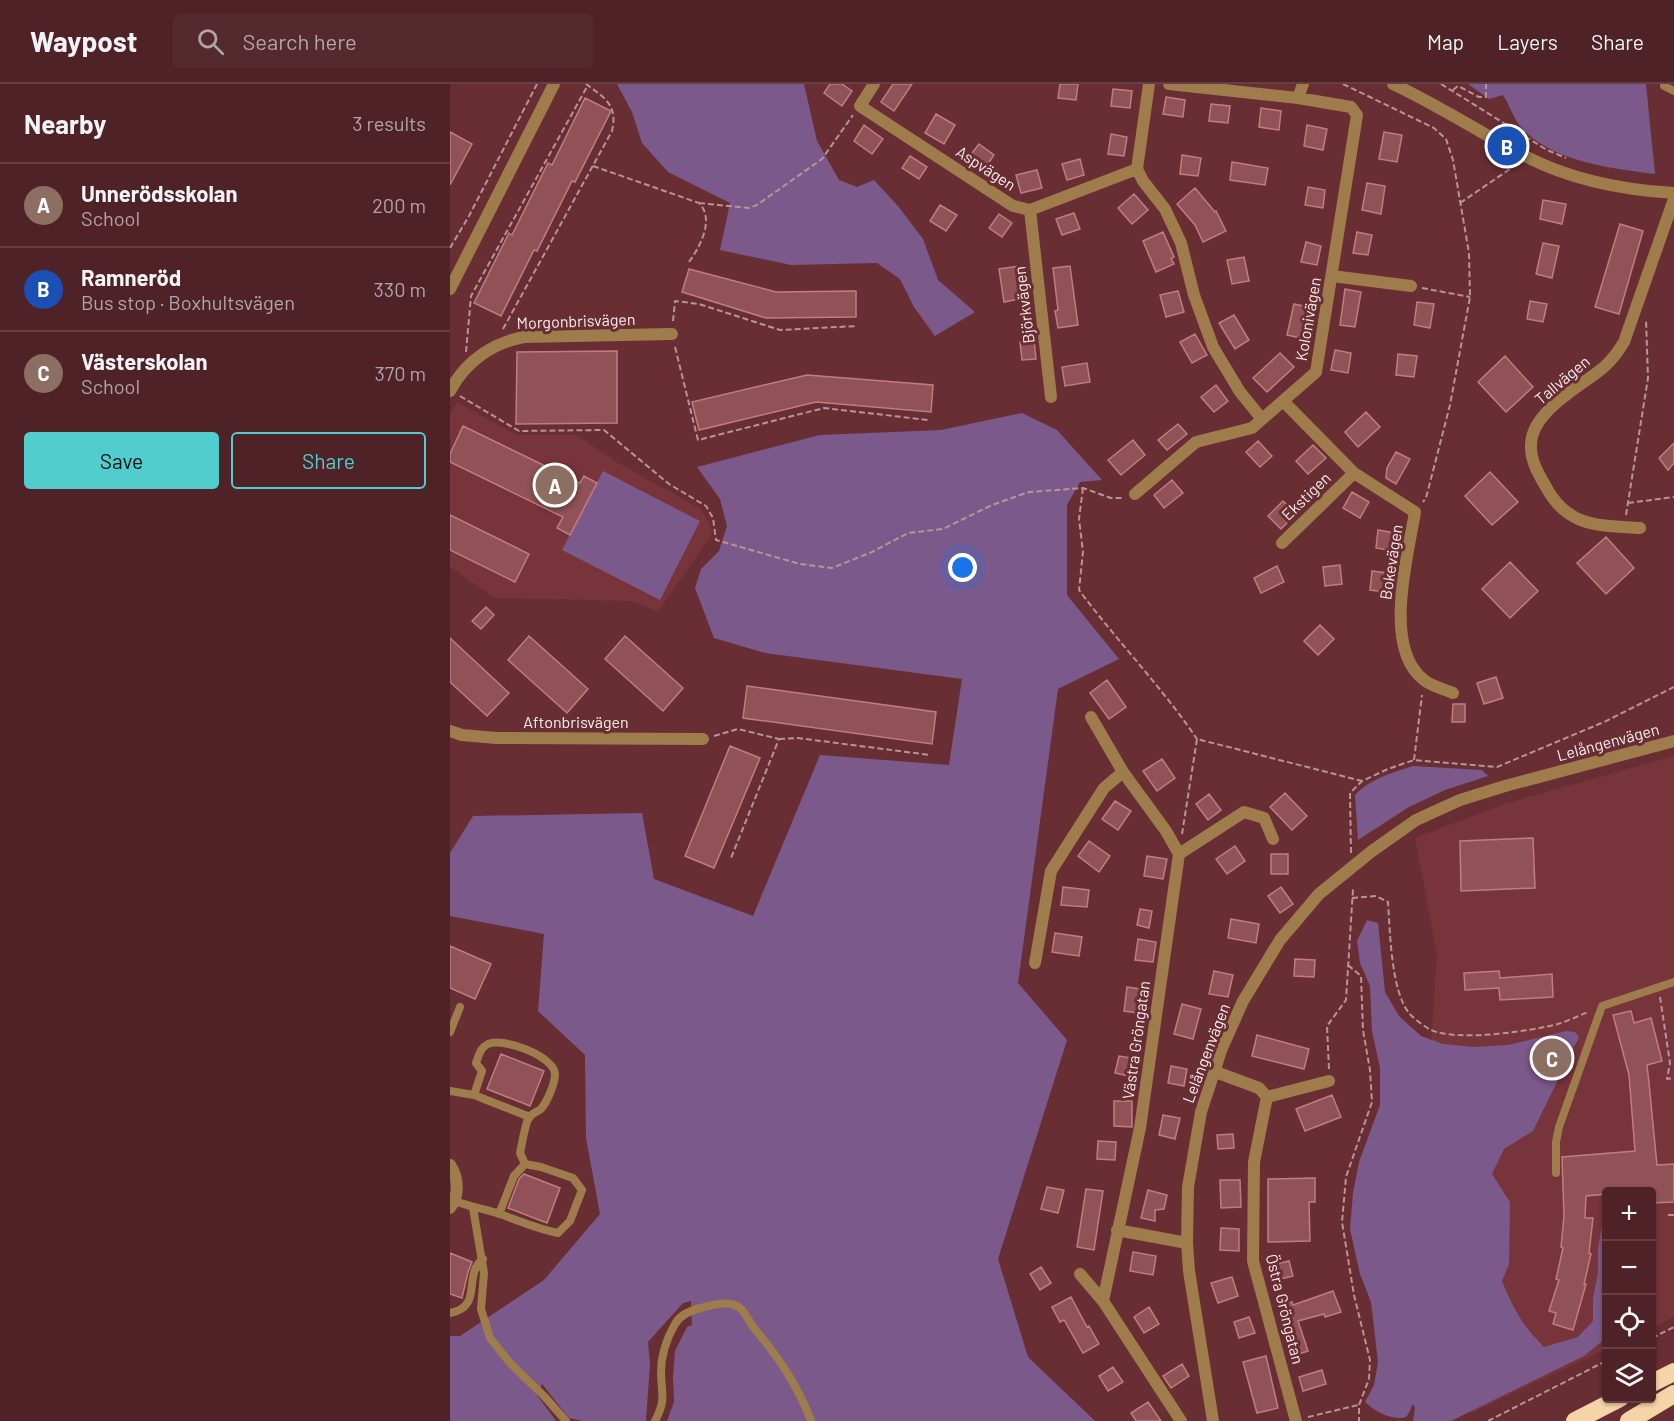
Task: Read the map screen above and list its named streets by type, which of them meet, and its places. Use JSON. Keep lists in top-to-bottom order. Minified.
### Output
{"streets":{"street":["Aspvägen","Björkvägen","Kolonivägen","Morgonbrisvägen","Tallvägen","Ekstigen","Bokevägen","Aftonbrisvägen","Lelångenvägen","Västra Gröngatan","Östra Gröngatan"]},"crossings":[["Aspvägen","Björkvägen"],["Kolonivägen","Bokevägen"],["Ekstigen","Bokevägen"]],"page":{"header":"Waypost","search":"Search here","nav":["Map","Layers","Share"],"heading":["Nearby","3 results"],"pins":["B","A","C"],"list":[{"mark":"A","name":"Unnerödsskolan","note":"School","value":"200 m"},{"mark":"B","name":"Ramneröd","note":"Bus stop · Boxhultsvägen","value":"330 m"},{"mark":"C","name":"Västerskolan","note":"School","value":"370 m"}],"buttons":["Save","Share"],"map_buttons":["+","−"]}}
